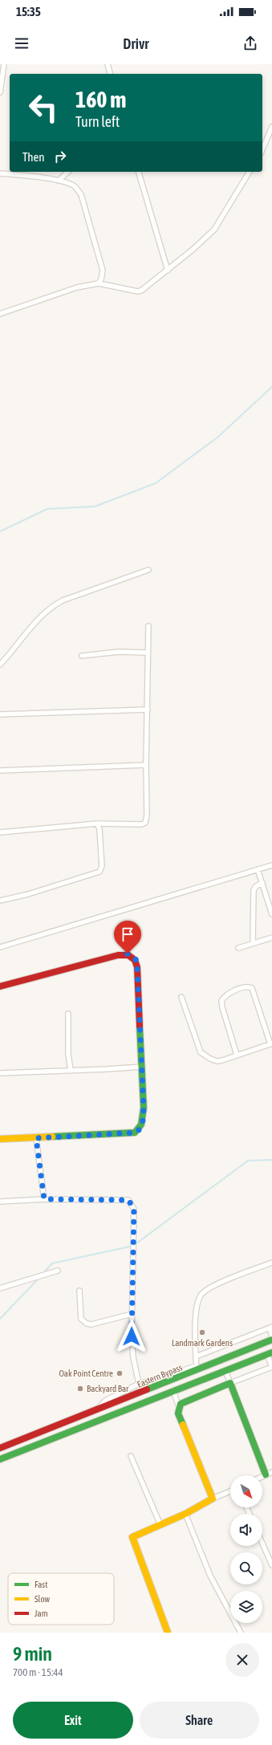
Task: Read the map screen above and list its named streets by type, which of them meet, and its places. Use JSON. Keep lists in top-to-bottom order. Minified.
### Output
{"streets":{"street":["Eastern Bypass"]},"places":["Landmark Gardens","Oak Point Centre","Backyard Bar"],"legend":["Fast","Slow","Jam"],"north":"bottom right","page":{"status":"15:35","header":"Drivr","turn":["160 m","Turn left"],"then":"Then","heading":["9 min","700 m · 15:44"],"buttons":["Exit","Share"]}}
